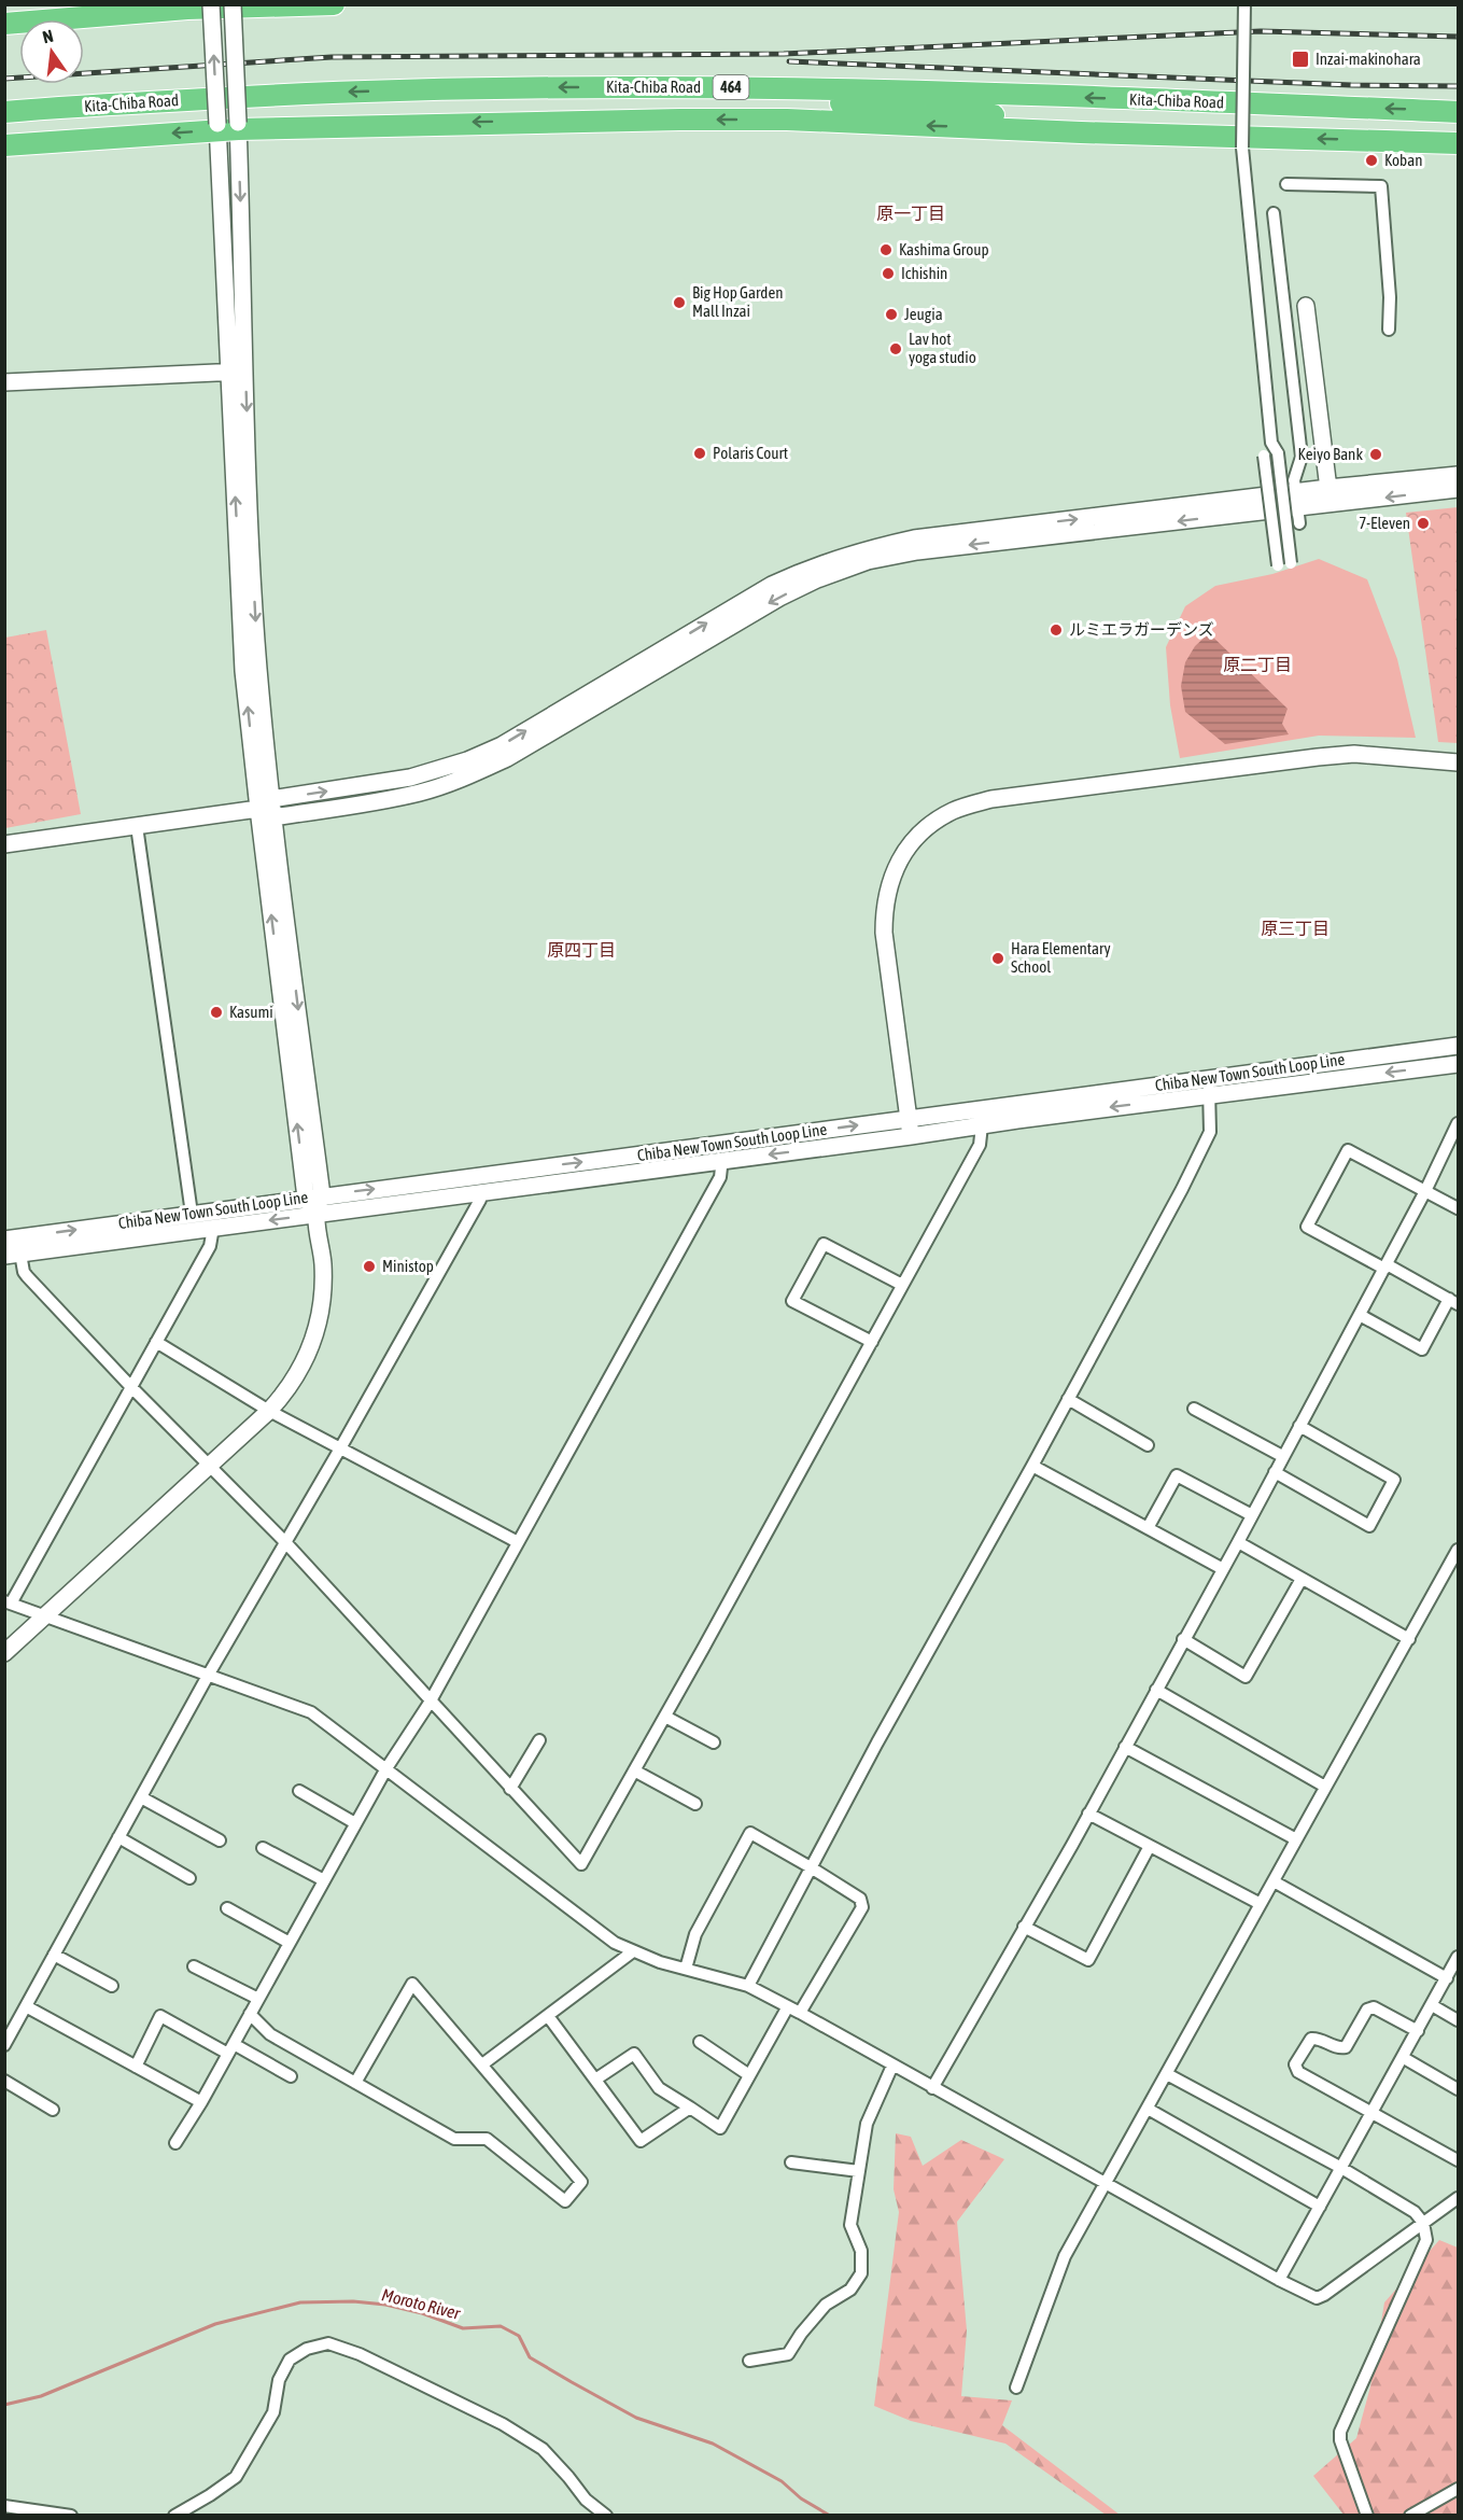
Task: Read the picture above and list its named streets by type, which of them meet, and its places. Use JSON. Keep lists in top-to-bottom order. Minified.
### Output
{"streets":{"highway":["Kita-Chiba Road","464"],"street":["Chiba New Town South Loop Line"]},"one_way":["Kita-Chiba Road"],"districts":["原一丁目","原二丁目","原三丁目","原四丁目"],"water":["Moroto River"],"places":{"transit":["Inzai-makinohara"],"other":["Koban","Kashima Group","Ichishin","Big Hop Garden Mall Inzai","Jeugia","Lav hot yoga studio","Polaris Court","Keiyo Bank","7-Eleven","ルミエラガーデンズ","Hara Elementary School","Kasumi","Ministop"]},"north":"top"}
